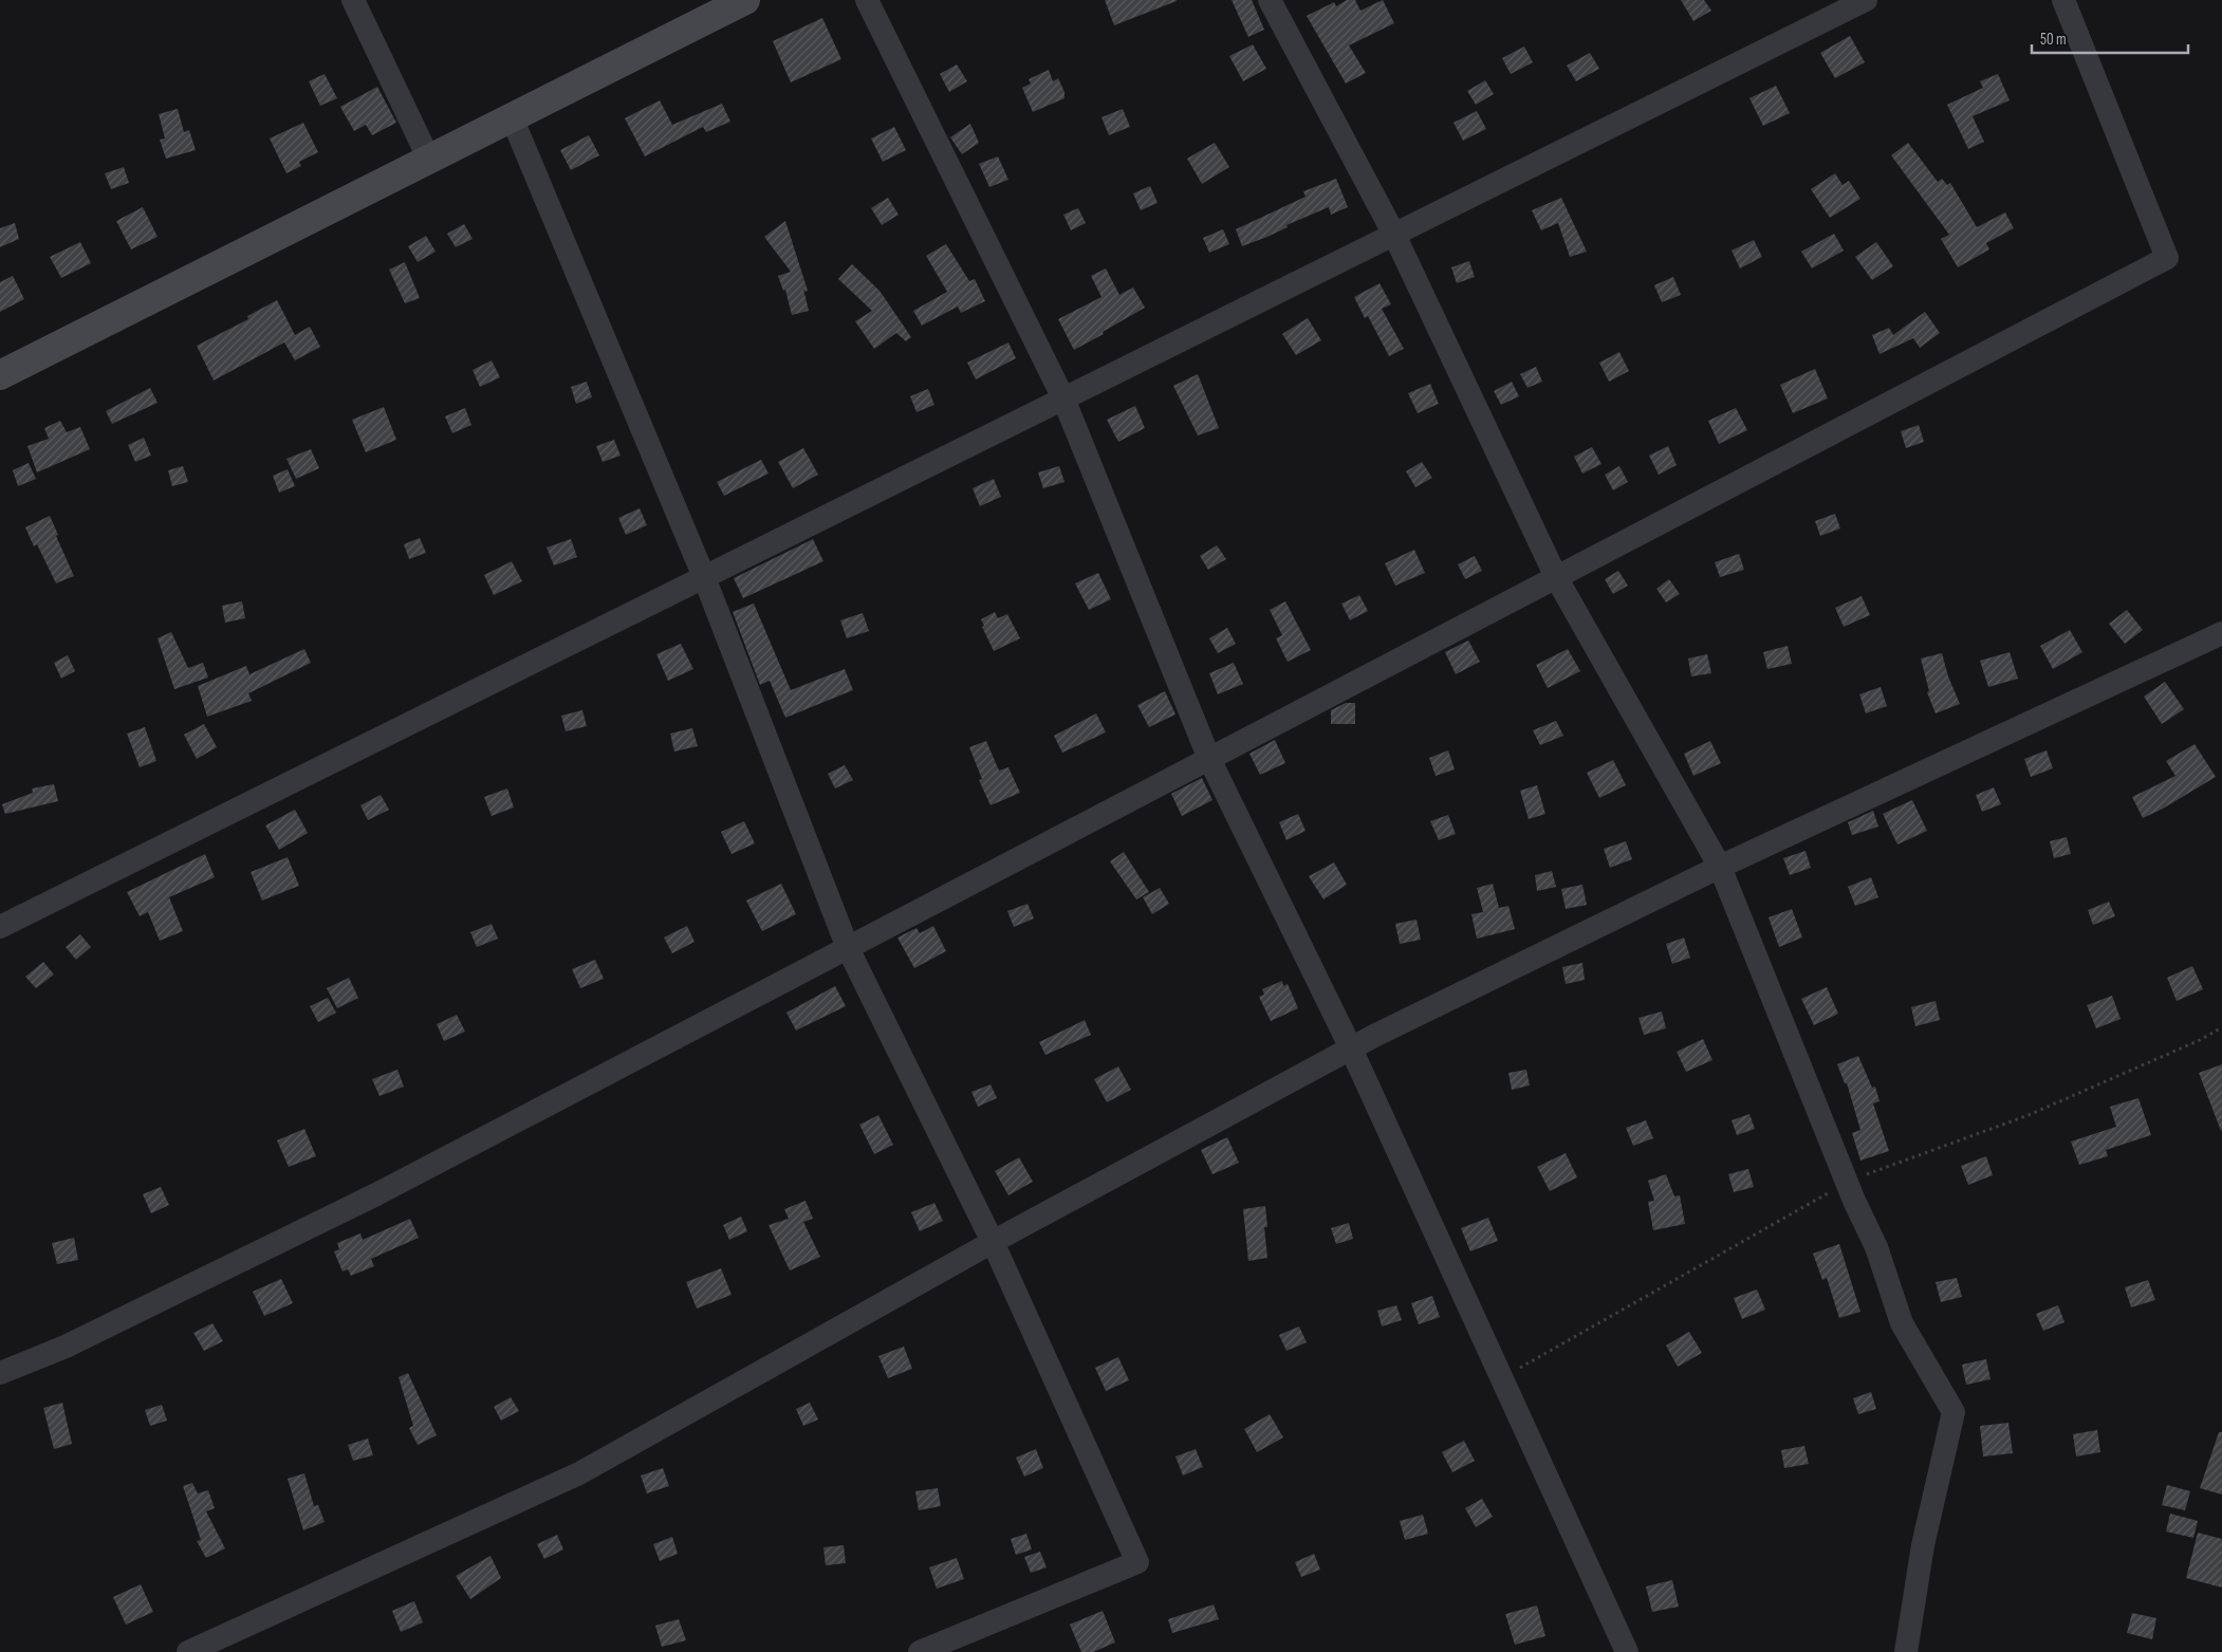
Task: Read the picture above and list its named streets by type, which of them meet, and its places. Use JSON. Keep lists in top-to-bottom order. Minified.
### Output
{"scale_bar":"50 m"}
